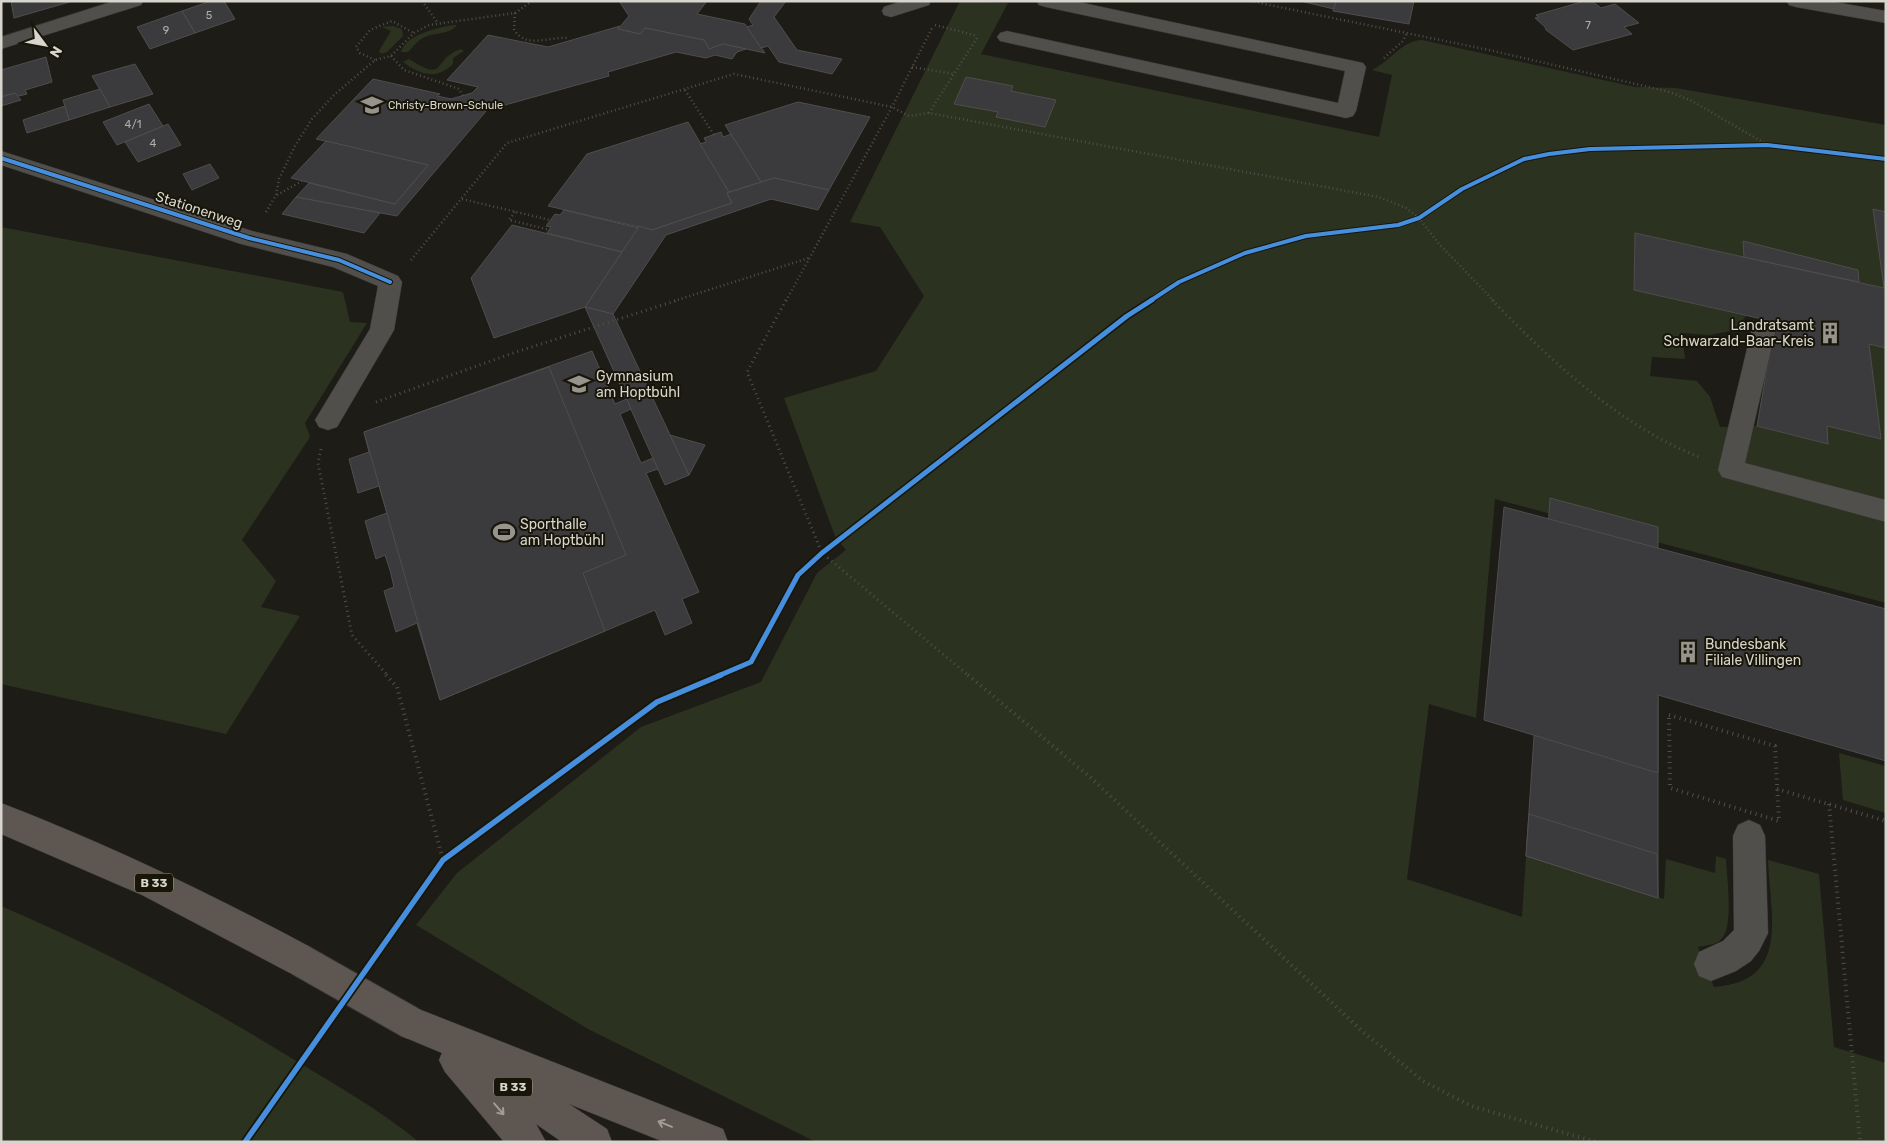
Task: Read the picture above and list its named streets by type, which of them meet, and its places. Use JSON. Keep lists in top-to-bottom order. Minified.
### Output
{"streets":{"main road":["B 33"],"street":["Stationenweg"]},"places":{"school or university":["Christy-Brown-Schule","Gymnasium am Hoptbühl"],"building":["Landratsamt Schwarzald-Baar-Kreis","Bundesbank Filiale Villingen"],"sports":["Sporthalle am Hoptbühl"]},"house_numbers":["5","7","9","4/1","4"],"north":"bottom right"}
